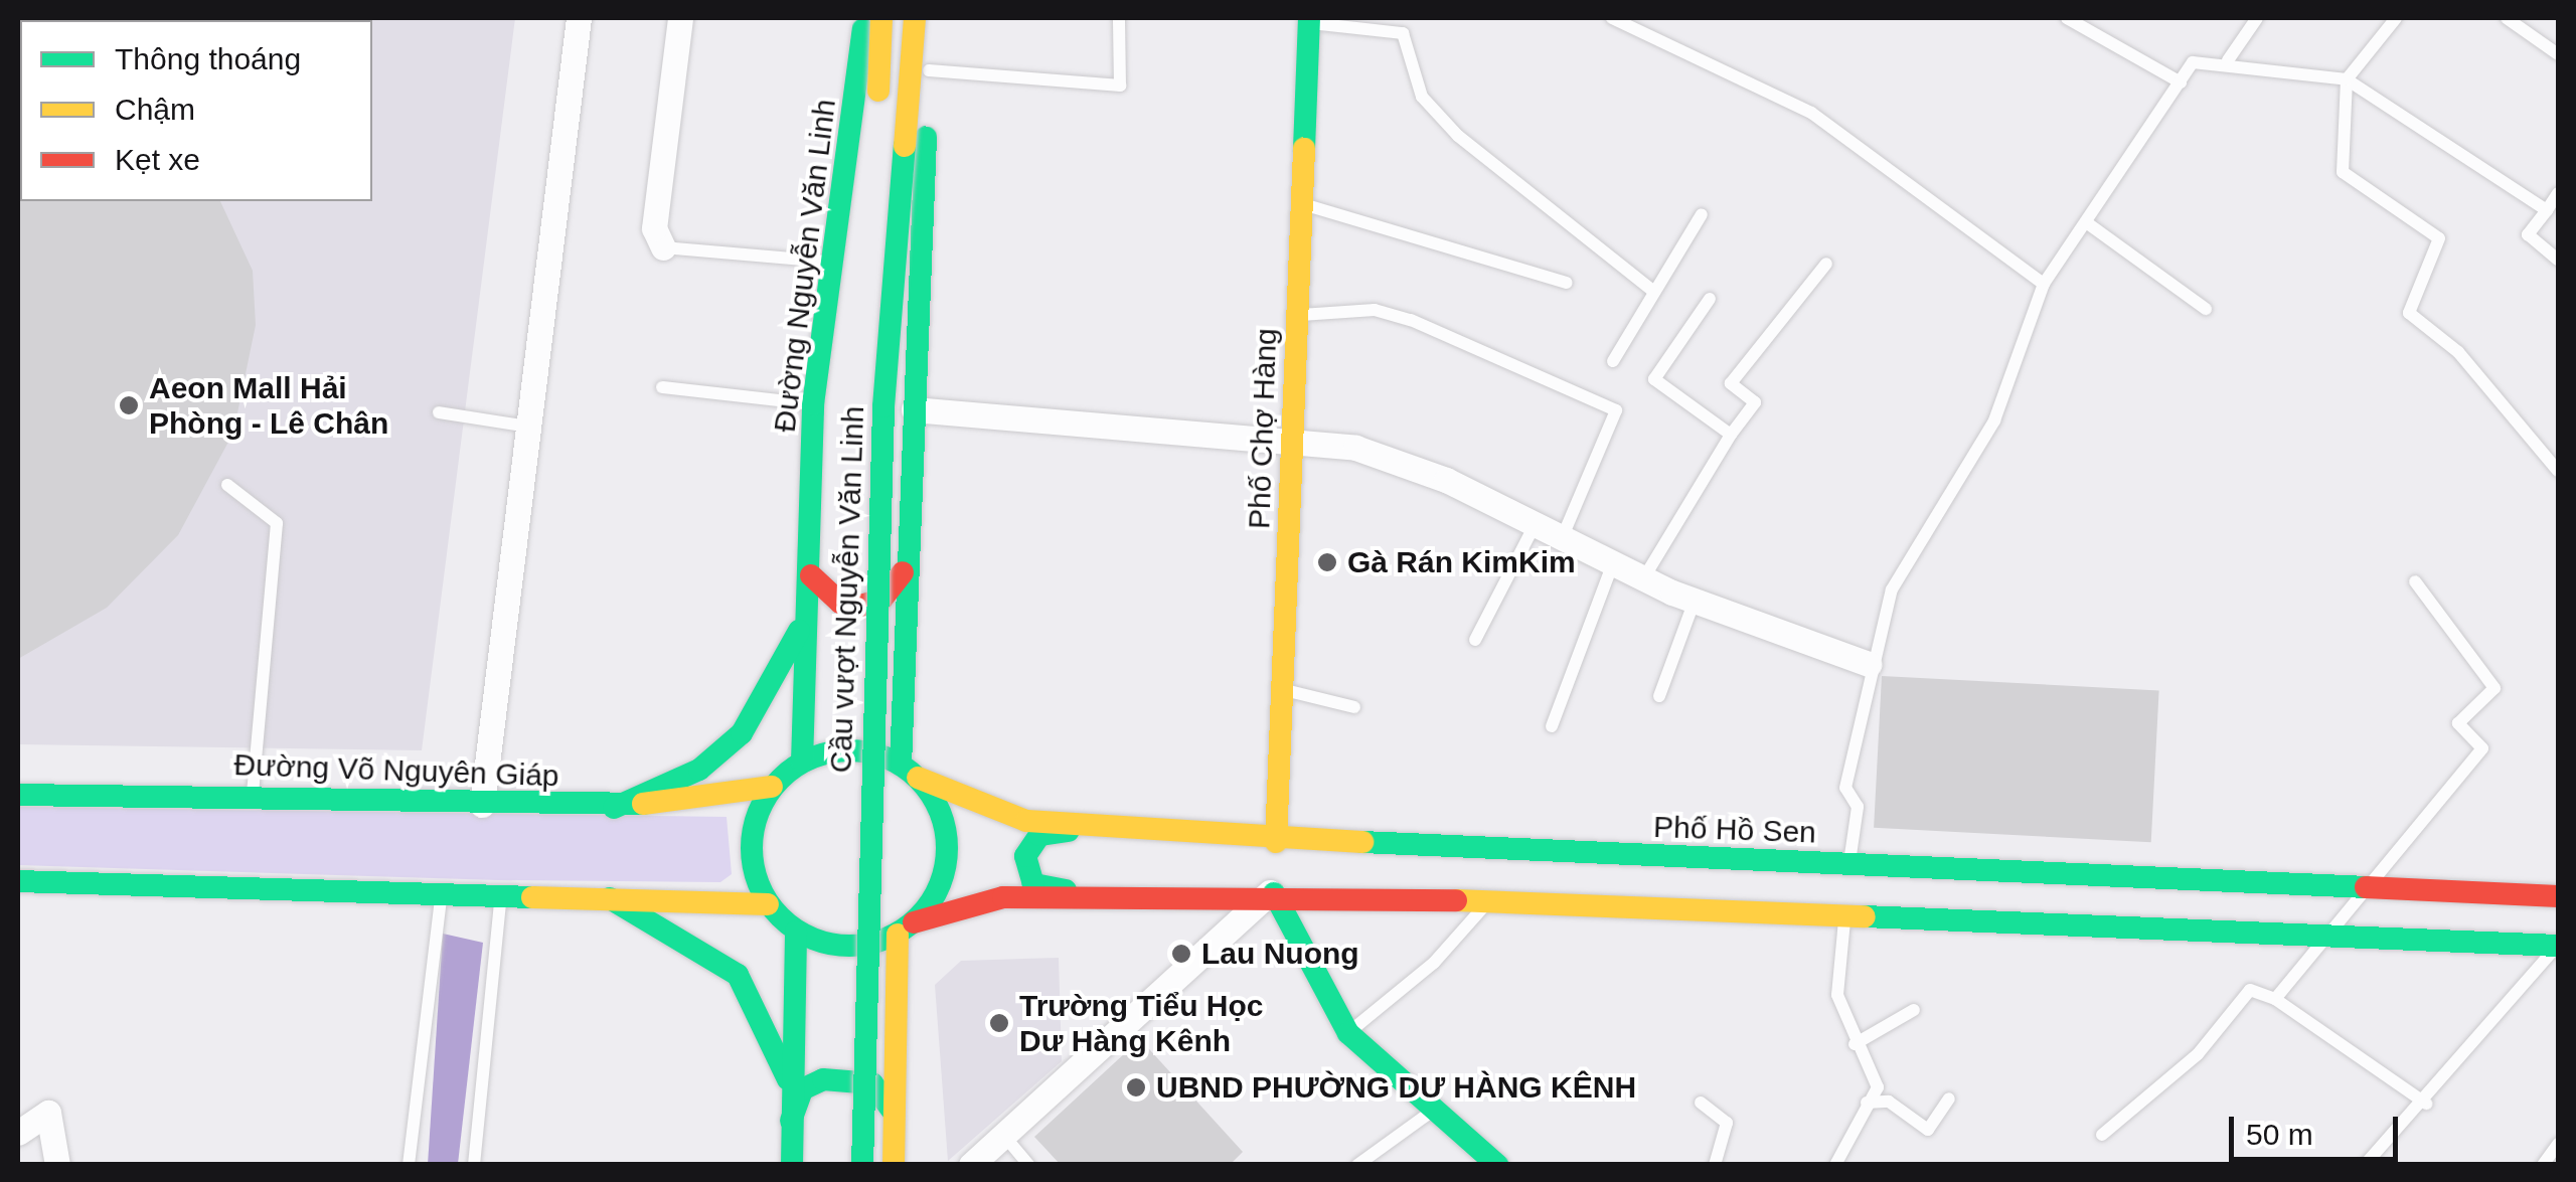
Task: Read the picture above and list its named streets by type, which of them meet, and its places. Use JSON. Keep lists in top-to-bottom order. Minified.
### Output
{"streets":{"main road":["Đường Nguyễn Văn Linh","Phố Chợ Hàng","Cầu vượt Nguyễn Văn Linh","Đường Võ Nguyên Giáp","Phố Hồ Sen"]},"crossings":[["Đường Nguyễn Văn Linh","Đường Võ Nguyên Giáp"],["Đường Nguyễn Văn Linh","Phố Hồ Sen"],["Phố Chợ Hàng","Phố Hồ Sen"],["Đường Võ Nguyên Giáp","Phố Hồ Sen"]],"places":["Aeon Mall Hải Phòng - Lê Chân","Gà Rán KimKim","Lau Nuong","Trường Tiểu Học Dư Hàng Kênh","UBND PHƯỜNG DƯ HÀNG KÊNH"],"legend":["Thông thoáng","Chậm","Kẹt xe"],"scale_bar":"50 m"}
